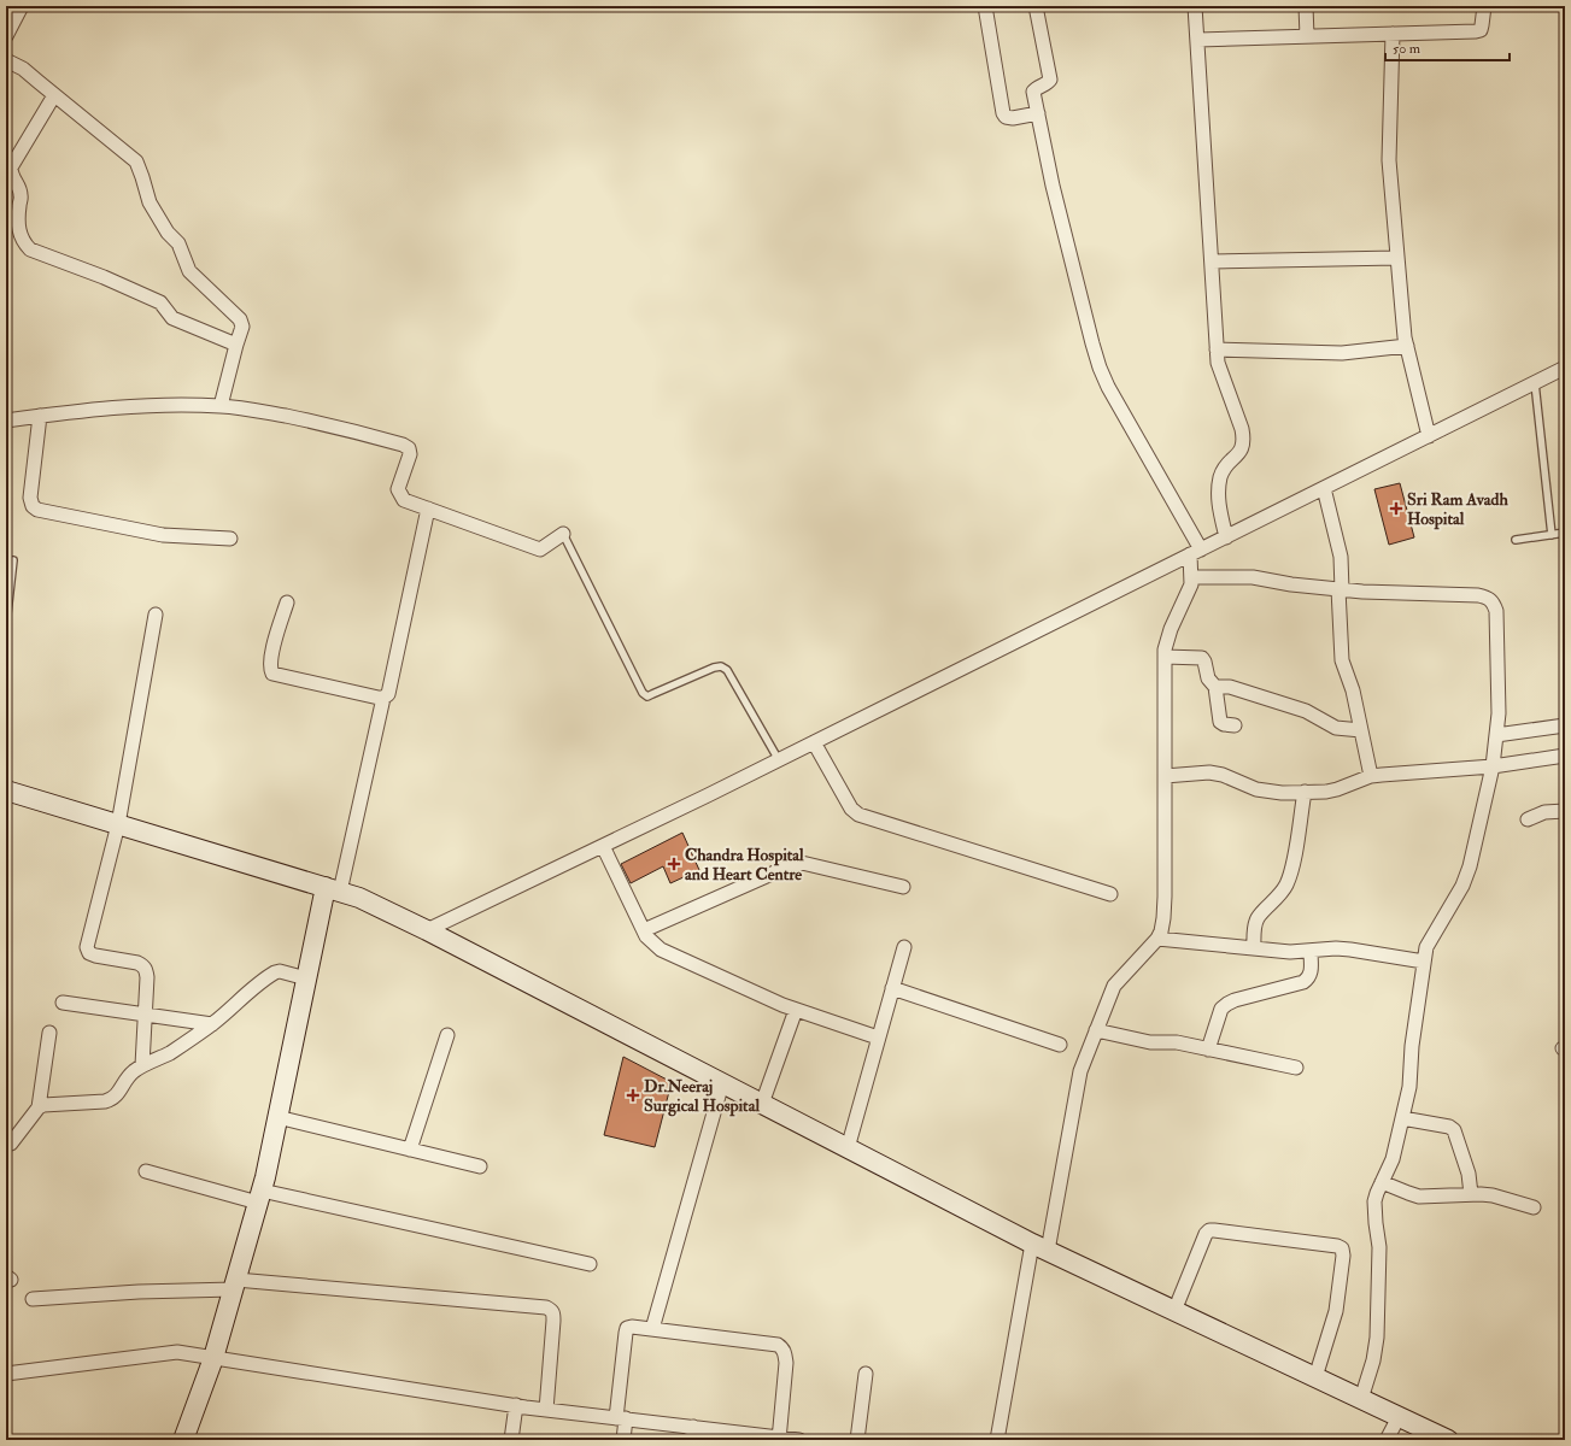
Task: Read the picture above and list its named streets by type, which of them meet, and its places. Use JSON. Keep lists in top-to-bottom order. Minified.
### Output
{"places":{"health":["Sri Ram Avadh Hospital","Chandra Hospital and Heart Centre","Dr.Neeraj Surgical Hospital"]},"scale_bar":"50 m"}
